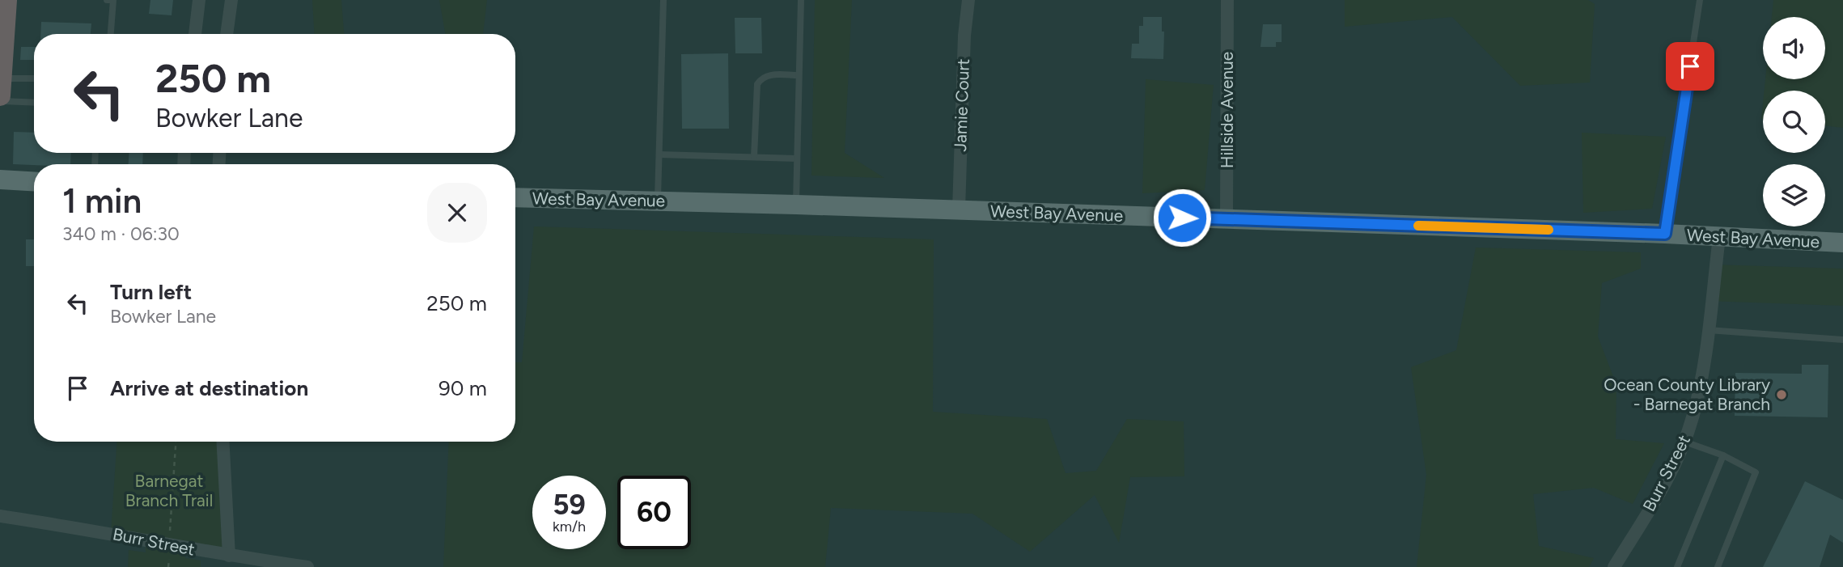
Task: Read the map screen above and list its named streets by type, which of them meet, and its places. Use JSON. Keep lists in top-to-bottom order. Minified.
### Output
{"streets":{"main road":["West Bay Avenue"],"street":["Jamie Court","Hillside Avenue","Burr Street"]},"crossings":[["Jamie Court","West Bay Avenue"],["Hillside Avenue","West Bay Avenue"],["West Bay Avenue","Burr Street"]],"parks":["Barnegat Branch Trail"],"places":["Ocean County Library - Barnegat Branch"],"page":{"turn":["250 m","Bowker Lane"],"heading":["1 min","340 m · 06:30"],"list":[{"name":"Turn left","note":"Bowker Lane","value":"250 m"},{"name":"Arrive at destination","value":"90 m"}],"speed":"59 km/h","limit":"60"}}
